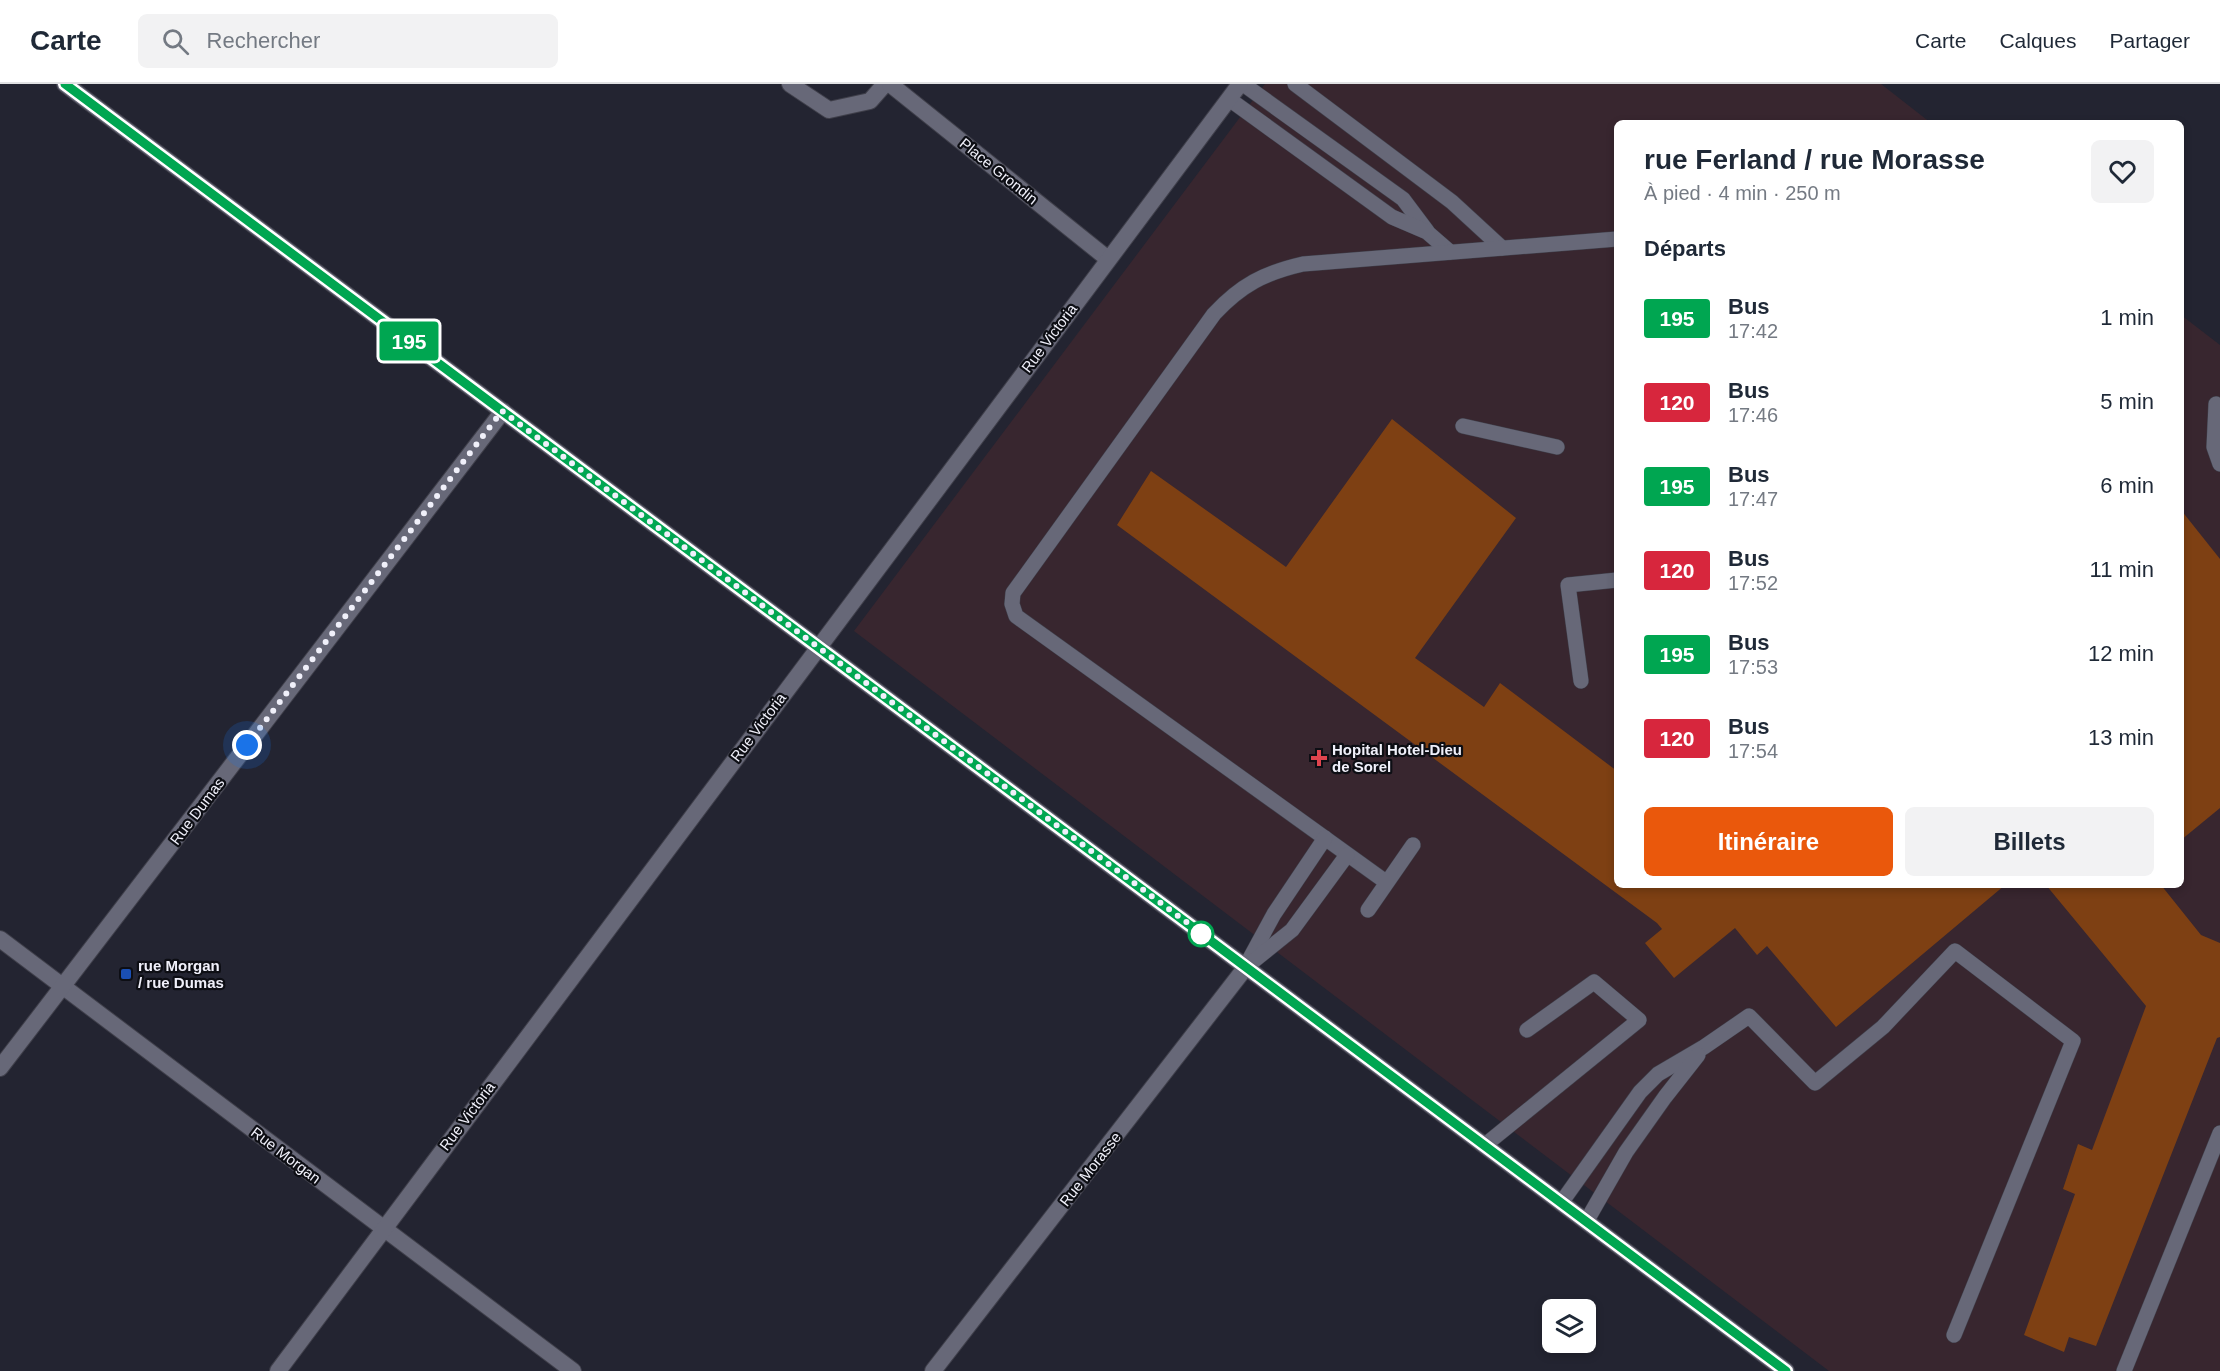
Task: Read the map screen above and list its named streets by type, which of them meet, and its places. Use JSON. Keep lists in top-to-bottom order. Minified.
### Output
{"streets":{"street":["Place Grondin","Rue Victoria","Rue Dumas","Rue Morgan","Rue Morasse"]},"crossings":[["Place Grondin","Rue Victoria"],["Rue Victoria","Rue Morgan"],["Rue Dumas","Rue Morgan"]],"places":{"health":["Hopital Hotel-Dieu de Sorel"],"transit":["rue Morgan / rue Dumas"]},"lines":["bus line 195"],"page":{"header":"Carte","search":"Rechercher","nav":["Carte","Calques","Partager"],"on_map":"195","heading":[["rue Ferland / rue Morasse","À pied · 4 min · 250 m"],"Départs"],"list":[{"mark":"195","name":"Bus","note":"17:42","value":"1 min"},{"mark":"120","name":"Bus","note":"17:46","value":"5 min"},{"mark":"195","name":"Bus","note":"17:47","value":"6 min"},{"mark":"120","name":"Bus","note":"17:52","value":"11 min"},{"mark":"195","name":"Bus","note":"17:53","value":"12 min"},{"mark":"120","name":"Bus","note":"17:54","value":"13 min"}],"buttons":["Itinéraire","Billets"]}}
